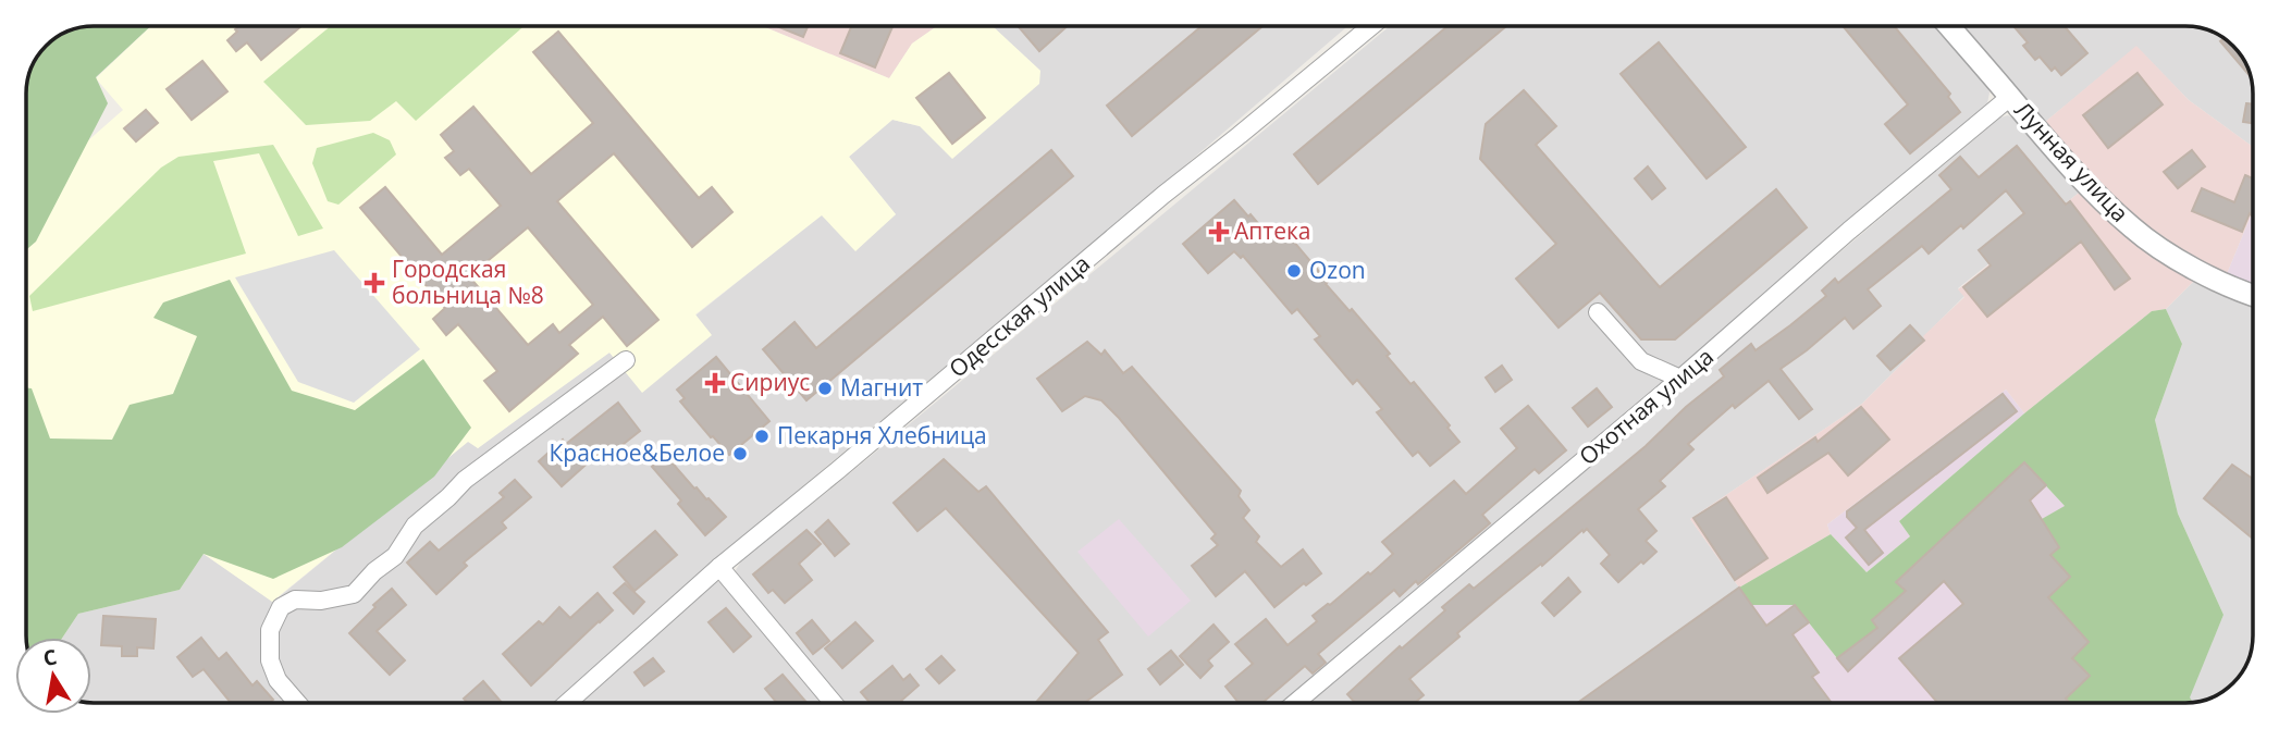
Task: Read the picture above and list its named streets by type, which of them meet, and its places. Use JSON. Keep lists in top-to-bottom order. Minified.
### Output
{"streets":{"street":["Лунная улица","Одесская улица","Охотная улица"]},"crossings":[["Лунная улица","Охотная улица"]],"places":{"health":["Аптека","Городская больница №8","Сириус"],"other":["Ozon","Магнит","Пекарня Хлебница","Красное&Белое"]},"north":"top"}
